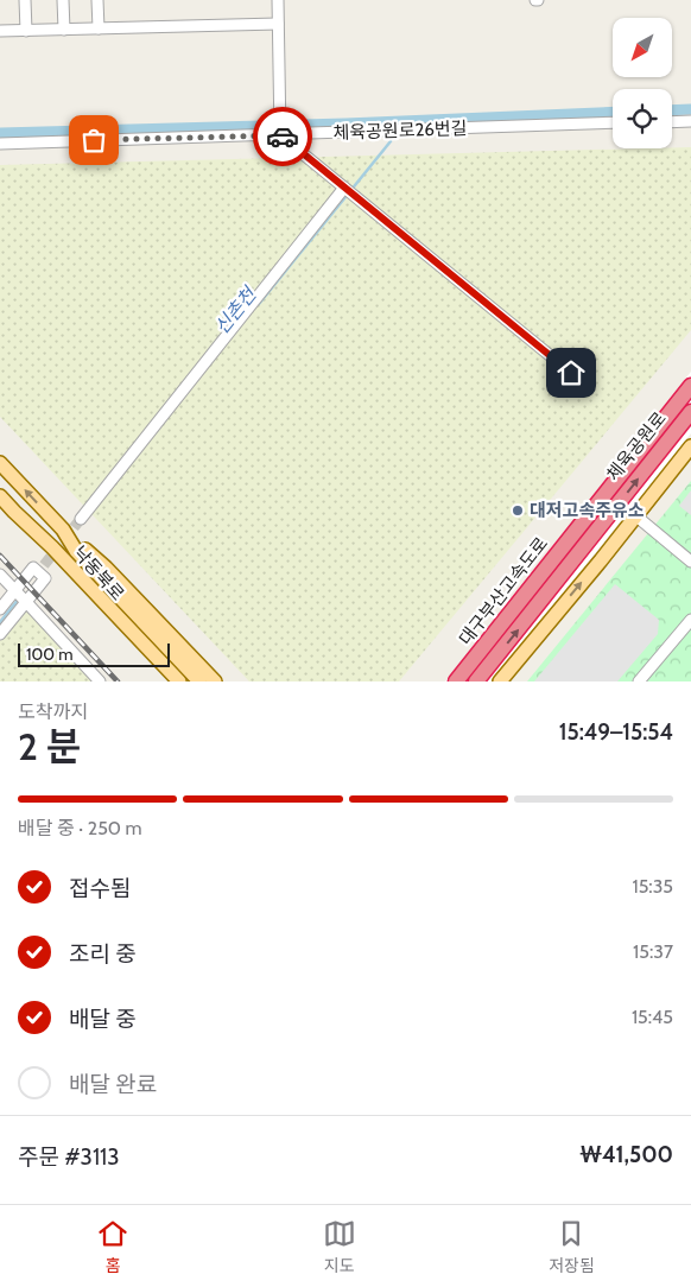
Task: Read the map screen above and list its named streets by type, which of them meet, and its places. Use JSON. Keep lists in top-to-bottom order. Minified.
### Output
{"streets":{"highway":["대구부산고속도로"],"main road":["체육공원로","낙동북로"],"street":["체육공원로26번길"]},"water":["신촌천"],"places":["대저고속주유소"],"scale_bar":"100 m","north":"bottom left","page":{"scale":"100 m","heading":["2 분","도착까지","15:49–15:54"],"panel":["주문 #3113","₩41,500"],"bar":"배달 중 · 250 m","list":[["접수됨","15:35"],["조리 중","15:37"],["배달 중","15:45"],"배달 완료"],"tabs":["홈","지도","저장됨"]}}
